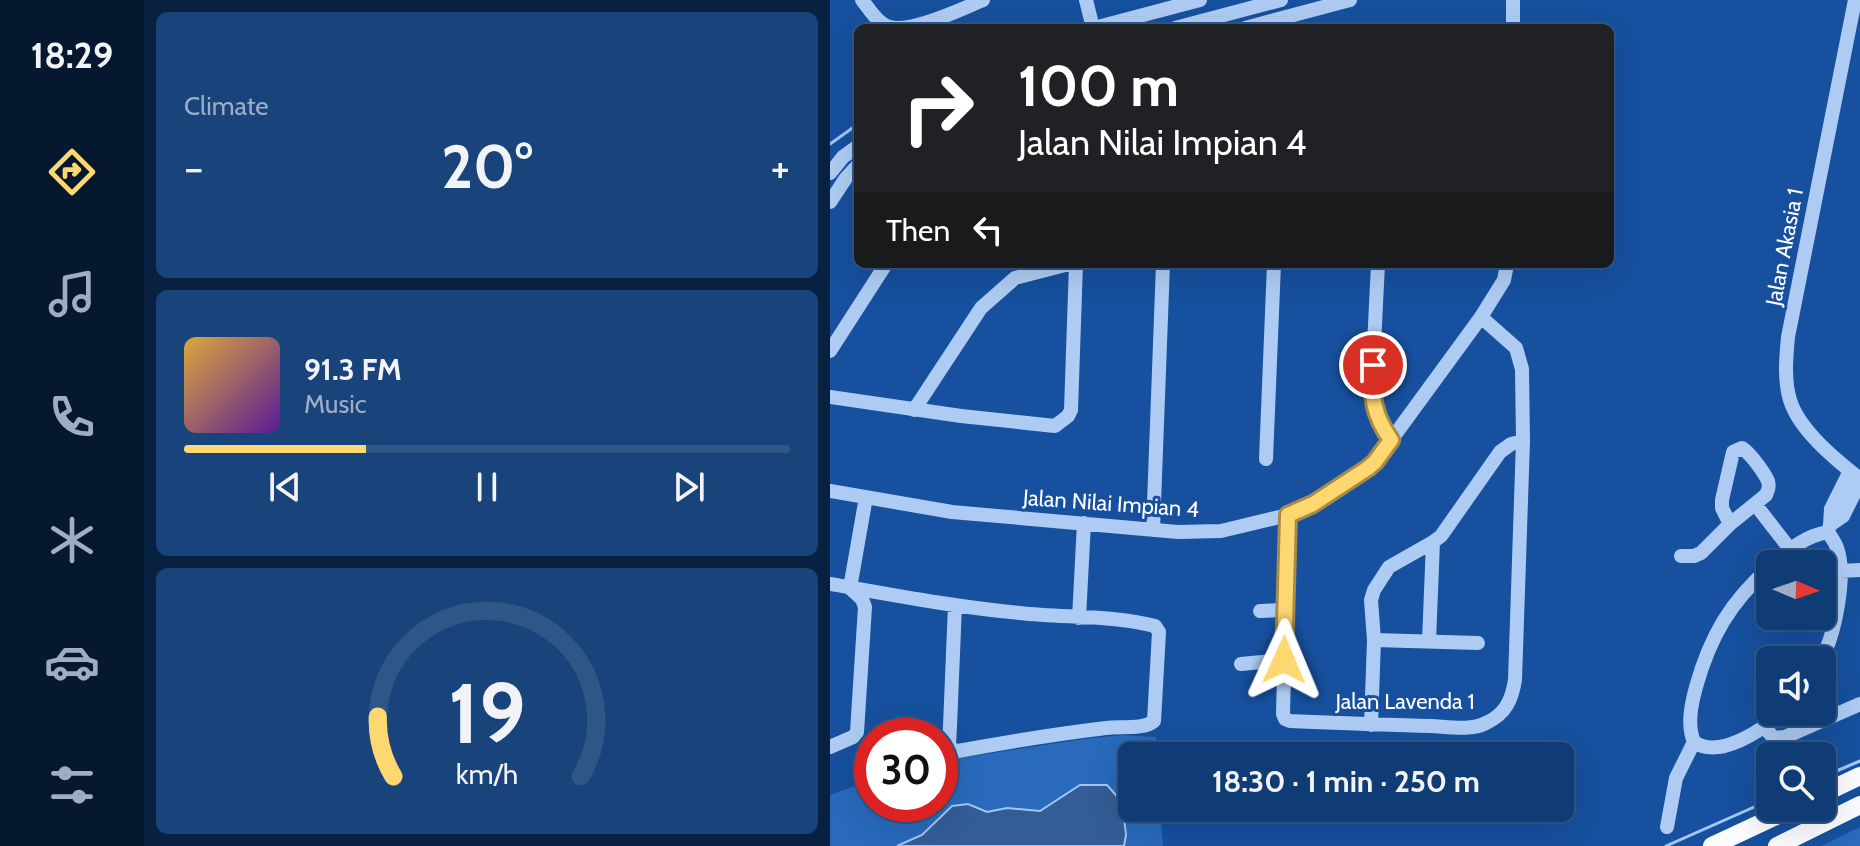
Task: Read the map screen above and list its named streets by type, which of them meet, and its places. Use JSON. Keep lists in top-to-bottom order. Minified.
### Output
{"streets":{"street":["Jalan Akasia 1","Jalan Nilai Impian 4","Jalan Lavenda 1"]},"crossings":[["Jalan Nilai Impian 4","Jalan Lavenda 1"]],"north":"right","page":{"tabs":"18:29","tile":"Climate","turn":["100 m","Jalan Nilai Impian 4"],"heat":["−","20°","+"],"then":"Then","song":["91.3 FM","Music"],"limit":"30","trip":"18:30 · 1 min · 250 m","gauge":["19","km/h"]}}
